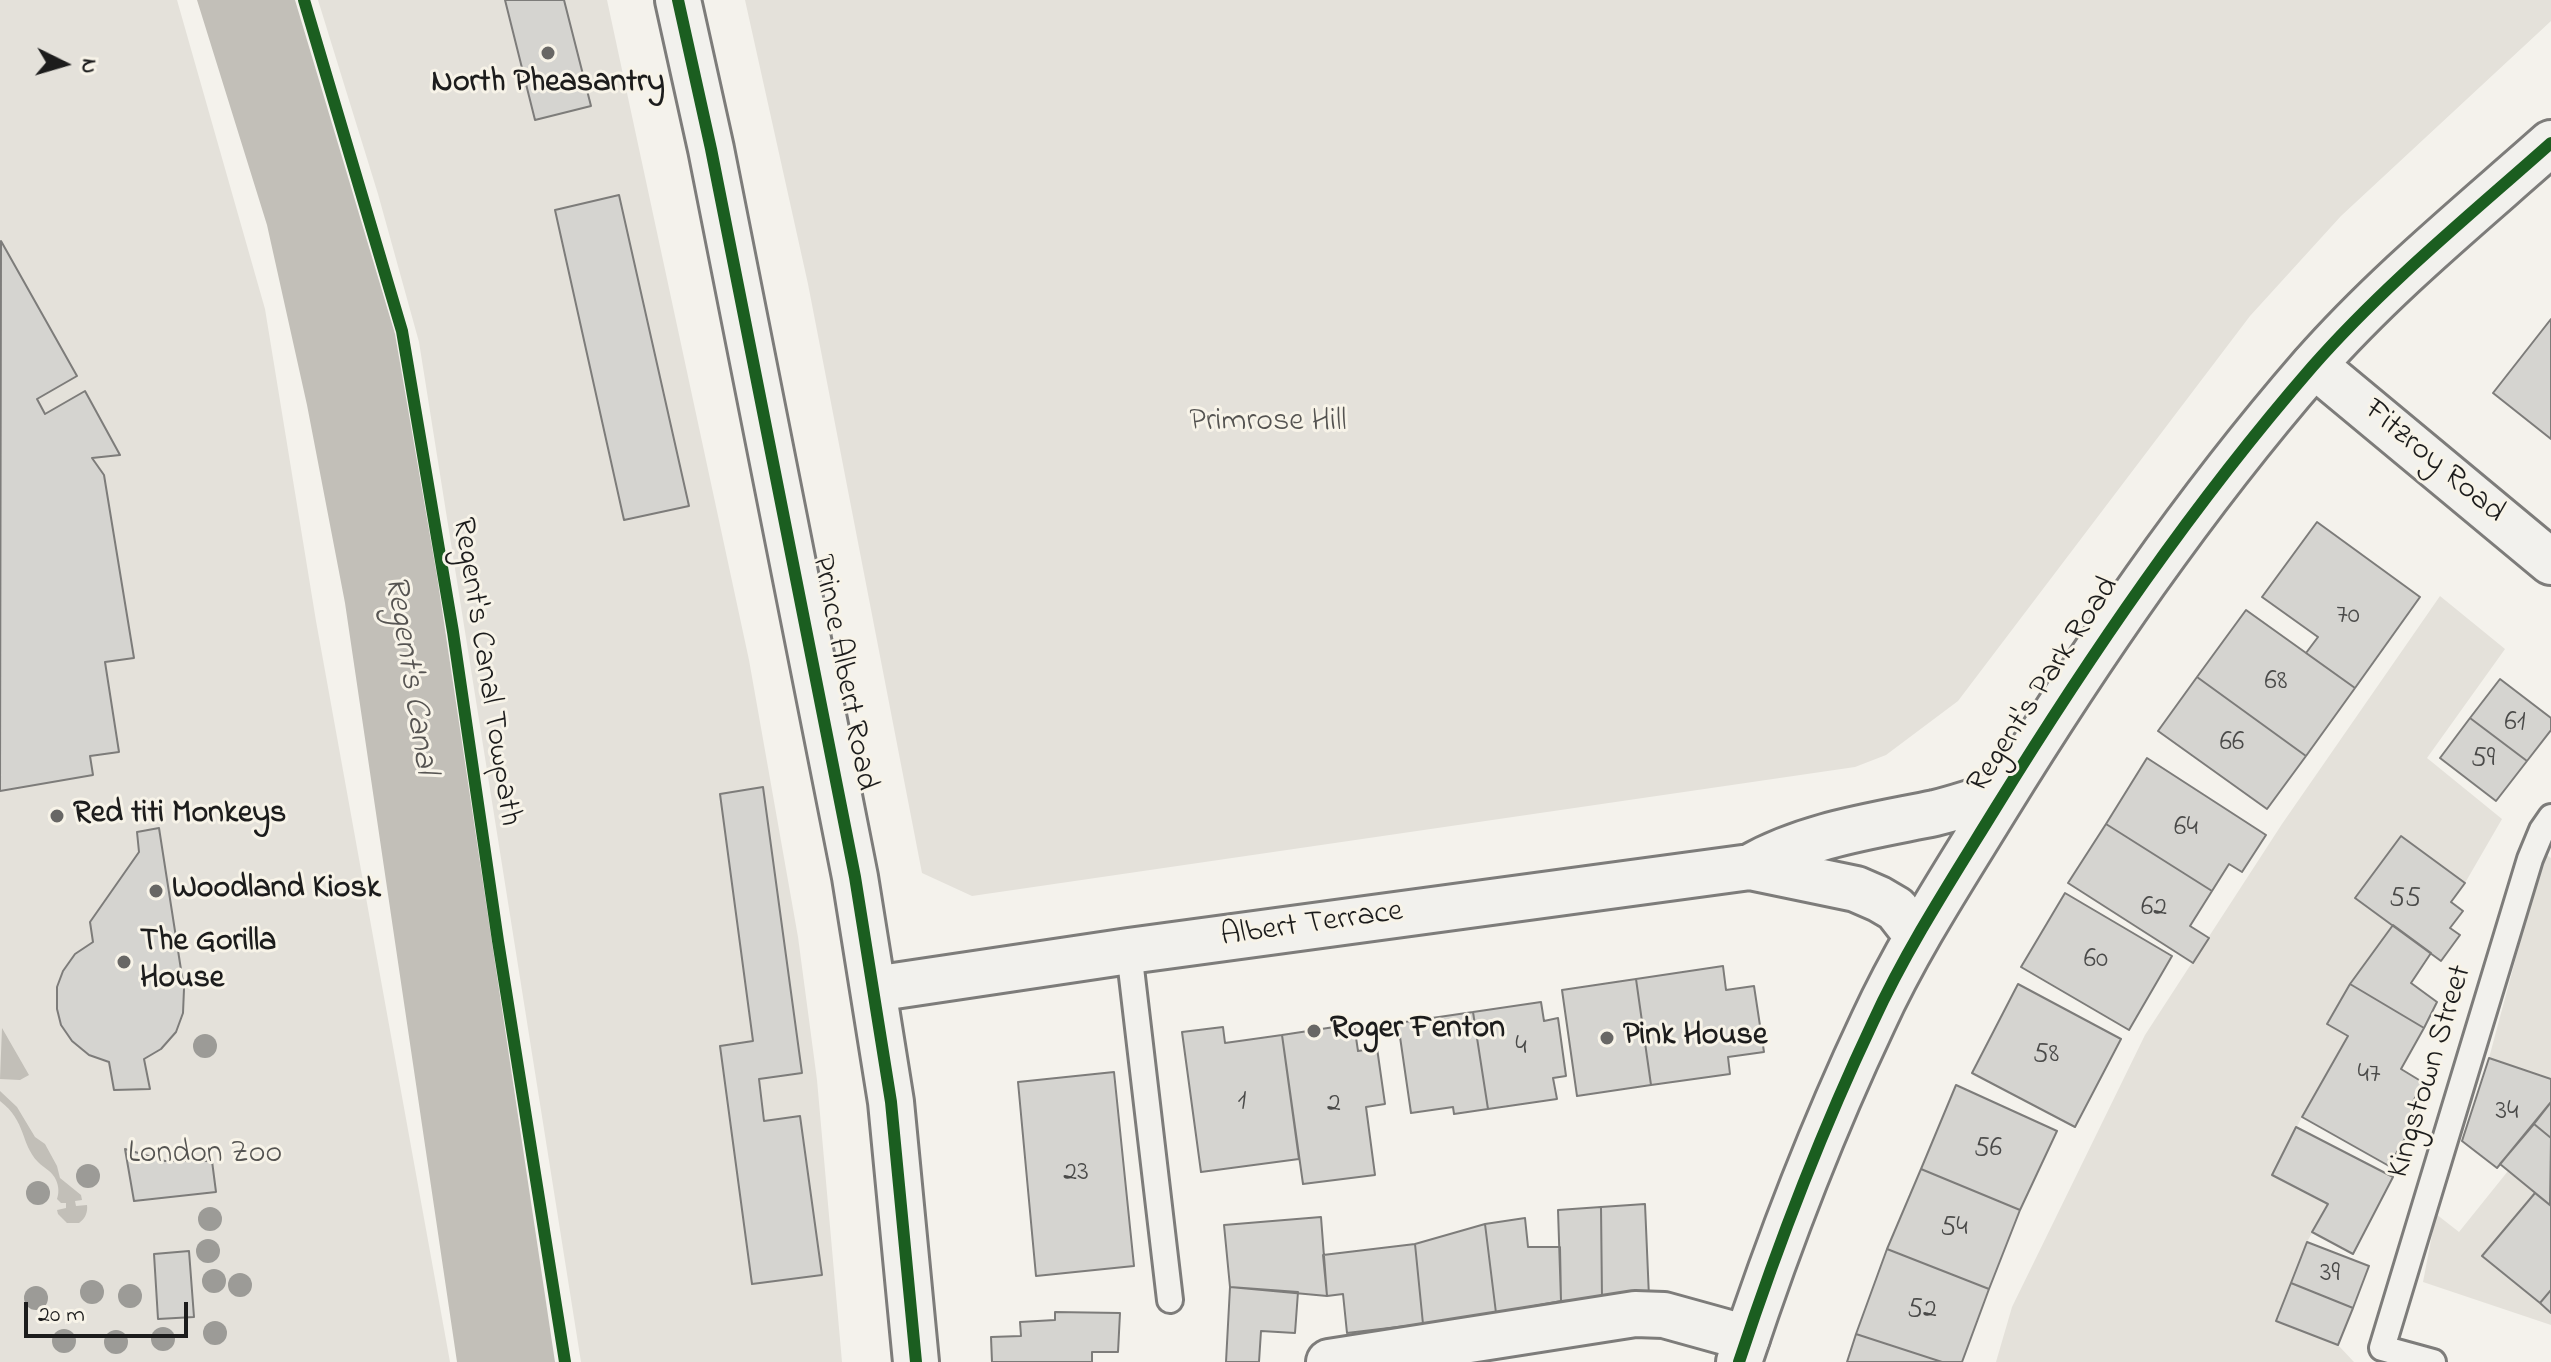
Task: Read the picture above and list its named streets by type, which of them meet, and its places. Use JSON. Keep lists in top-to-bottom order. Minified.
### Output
{"streets":{"street":["Fitzroy Road","Prince Albert Road","Regent's Park Road","Albert Terrace"],"lane":["Kingstown Street"],"cycle path":["Regent's Canal Towpath"]},"crossings":[["Fitzroy Road","Regent's Park Road"],["Prince Albert Road","Albert Terrace"],["Regent's Park Road","Albert Terrace"]],"water":["Regent's Canal"],"parks":["Primrose Hill","London Zoo"],"places":["North Pheasantry","Red titi Monkeys","Woodland Kiosk","The Gorilla House","Roger Fenton","Pink House"],"house_numbers":["70","68","61","66","59","64","55","62","60","4","58","47","1","2","34","56","23","54","39","52"],"scale_bar":"20 m","north":"right"}
